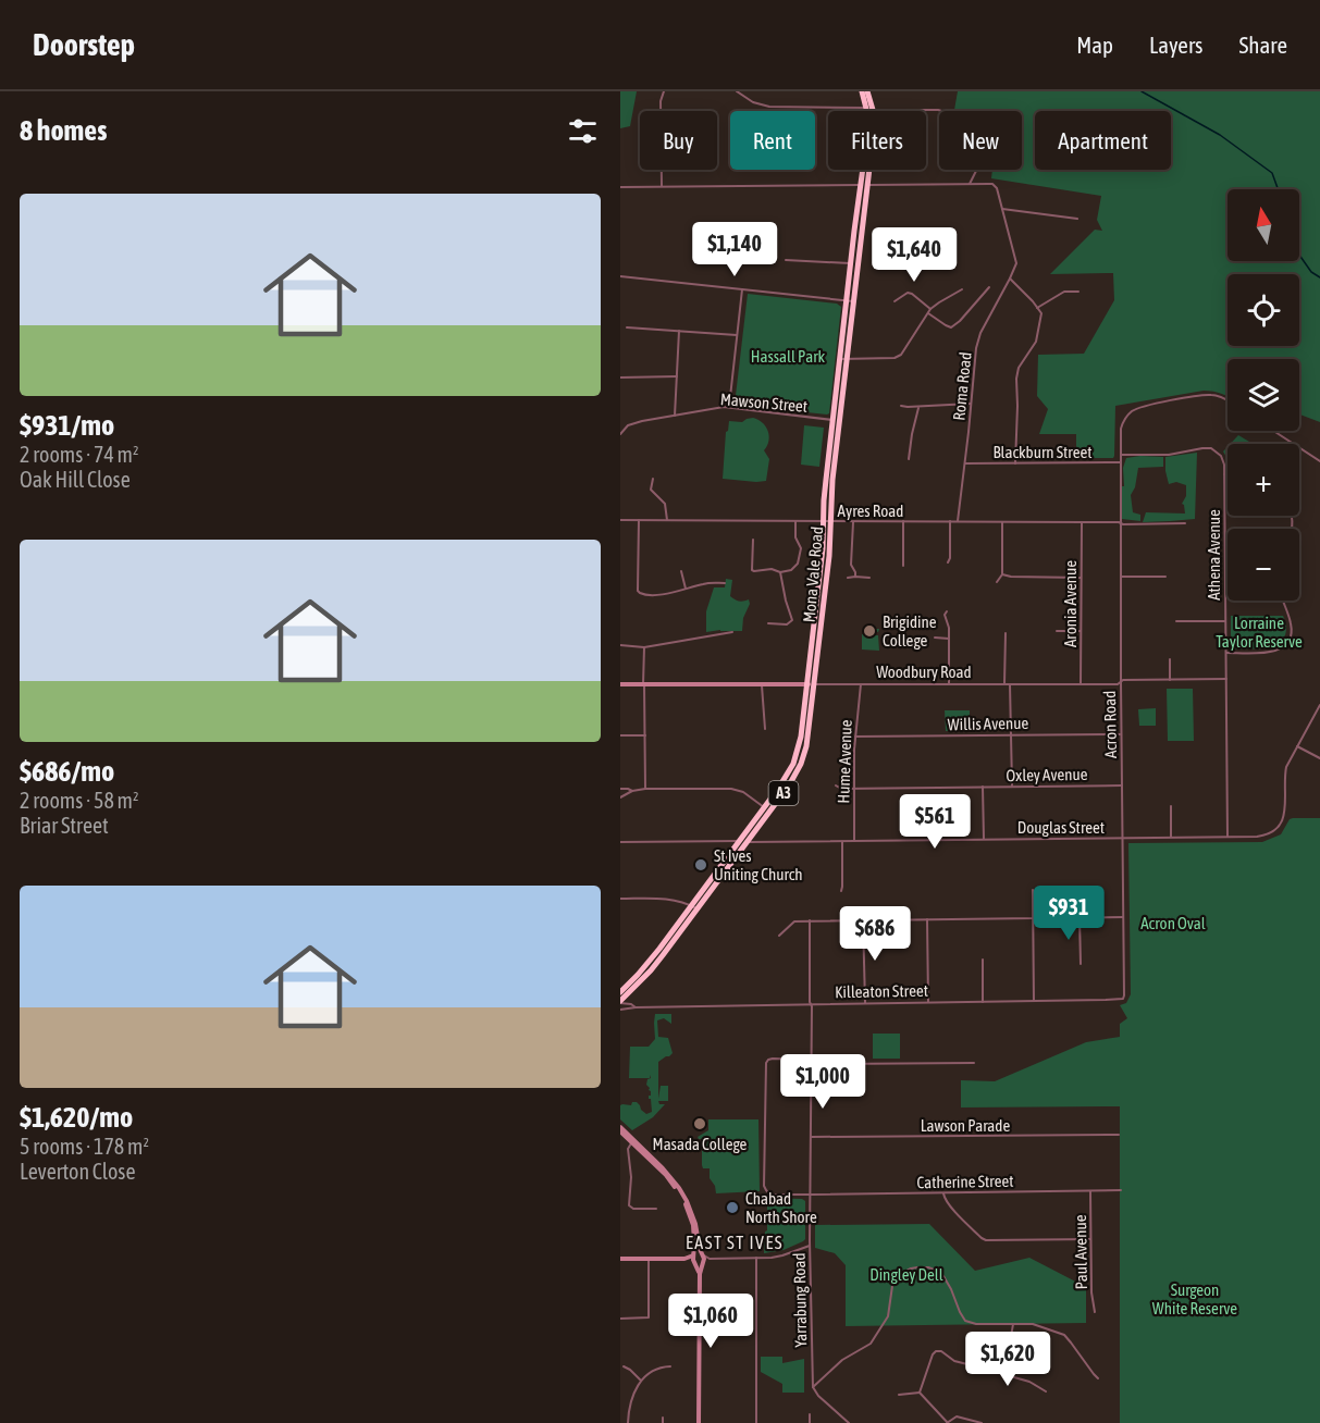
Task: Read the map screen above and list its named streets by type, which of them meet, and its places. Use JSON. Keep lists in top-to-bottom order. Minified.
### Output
{"streets":{"highway":["Mona Vale Road","A3"],"main road":["Woodbury Road"],"street":["Roma Road","Mawson Street","Blackburn Street","Ayres Road","Athena Avenue","Aronia Avenue","Willis Avenue","Acron Road","Hume Avenue","Oxley Avenue","Douglas Street","Killeaton Street","Lawson Parade","Catherine Street","Paul Avenue","Yarrabung Road"]},"crossings":[["Roma Road","Blackburn Street"],["Roma Road","Ayres Road"],["Mawson Street","Mona Vale Road"],["Blackburn Street","Acron Road"],["Ayres Road","Mona Vale Road"],["Ayres Road","Aronia Avenue"],["Ayres Road","Acron Road"],["Athena Avenue","Woodbury Road"],["Athena Avenue","Acron Road"],["Athena Avenue","Douglas Street"],["Mona Vale Road","Woodbury Road"],["Mona Vale Road","Douglas Street"],["Mona Vale Road","Killeaton Street"],["Aronia Avenue","Woodbury Road"],["Woodbury Road","Acron Road"],["Woodbury Road","Hume Avenue"],["Willis Avenue","Acron Road"],["Willis Avenue","Hume Avenue"],["Acron Road","Oxley Avenue"],["Acron Road","Douglas Street"],["Acron Road","Killeaton Street"],["Hume Avenue","Oxley Avenue"],["Hume Avenue","Douglas Street"],["Killeaton Street","Yarrabung Road"],["Lawson Parade","Yarrabung Road"],["Catherine Street","Paul Avenue"],["Catherine Street","Yarrabung Road"]],"districts":["EAST ST IVES"],"parks":["Hassall Park","Lorraine Taylor Reserve","Acron Oval","Dingley Dell","Surgeon White Reserve"],"places":["Brigidine College","St Ives Uniting Church","Masada College","Chabad North Shore"],"north":"top","page":{"header":"Doorstep","nav":["Map","Layers","Share"],"heading":"8 homes","chip":["Buy","Rent","Filters","New","Apartment"],"list":[{"name":"$931/mo","note":"2 rooms · 74 m² · Oak Hill Close"},{"name":"$686/mo","note":"2 rooms · 58 m² · Briar Street"},{"name":"$1,620/mo","note":"5 rooms · 178 m² · Leverton Close"}],"map_buttons":["+","−"],"price":["$1,140","$1,640","$561","$931","$686","$1,000","$1,060","$1,620"]}}
